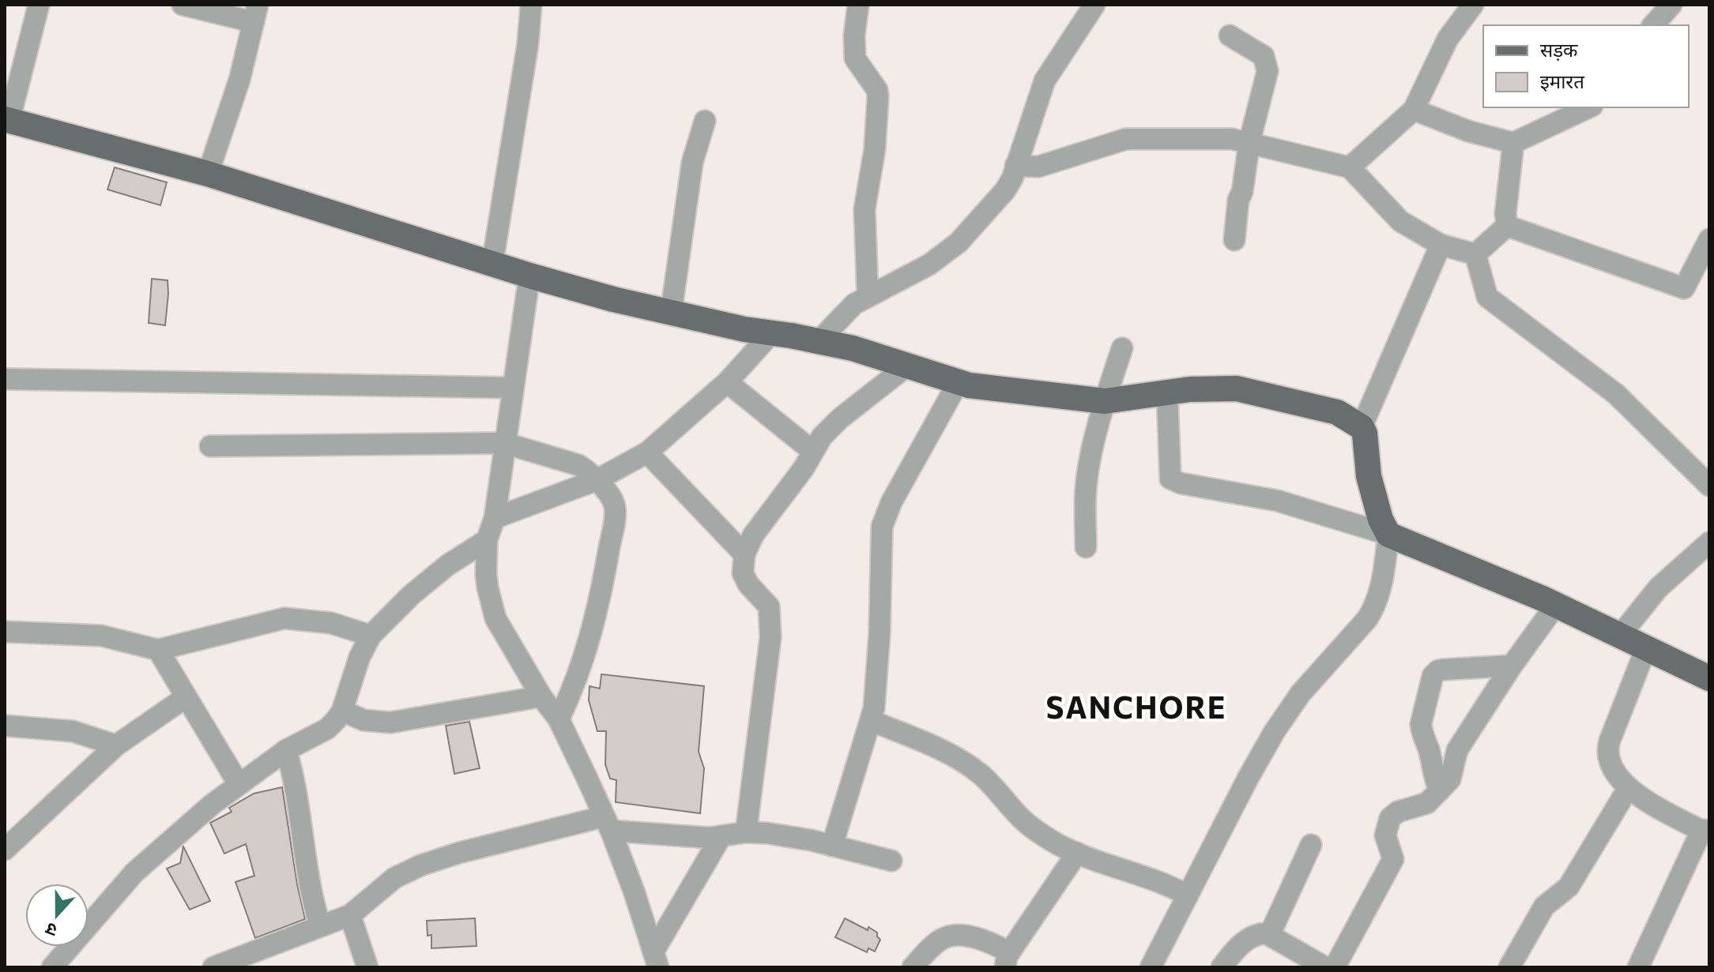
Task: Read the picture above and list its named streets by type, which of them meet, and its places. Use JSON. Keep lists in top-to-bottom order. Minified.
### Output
{"districts":["SANCHORE"],"legend":["सड़क","इमारत"],"north":"bottom"}
